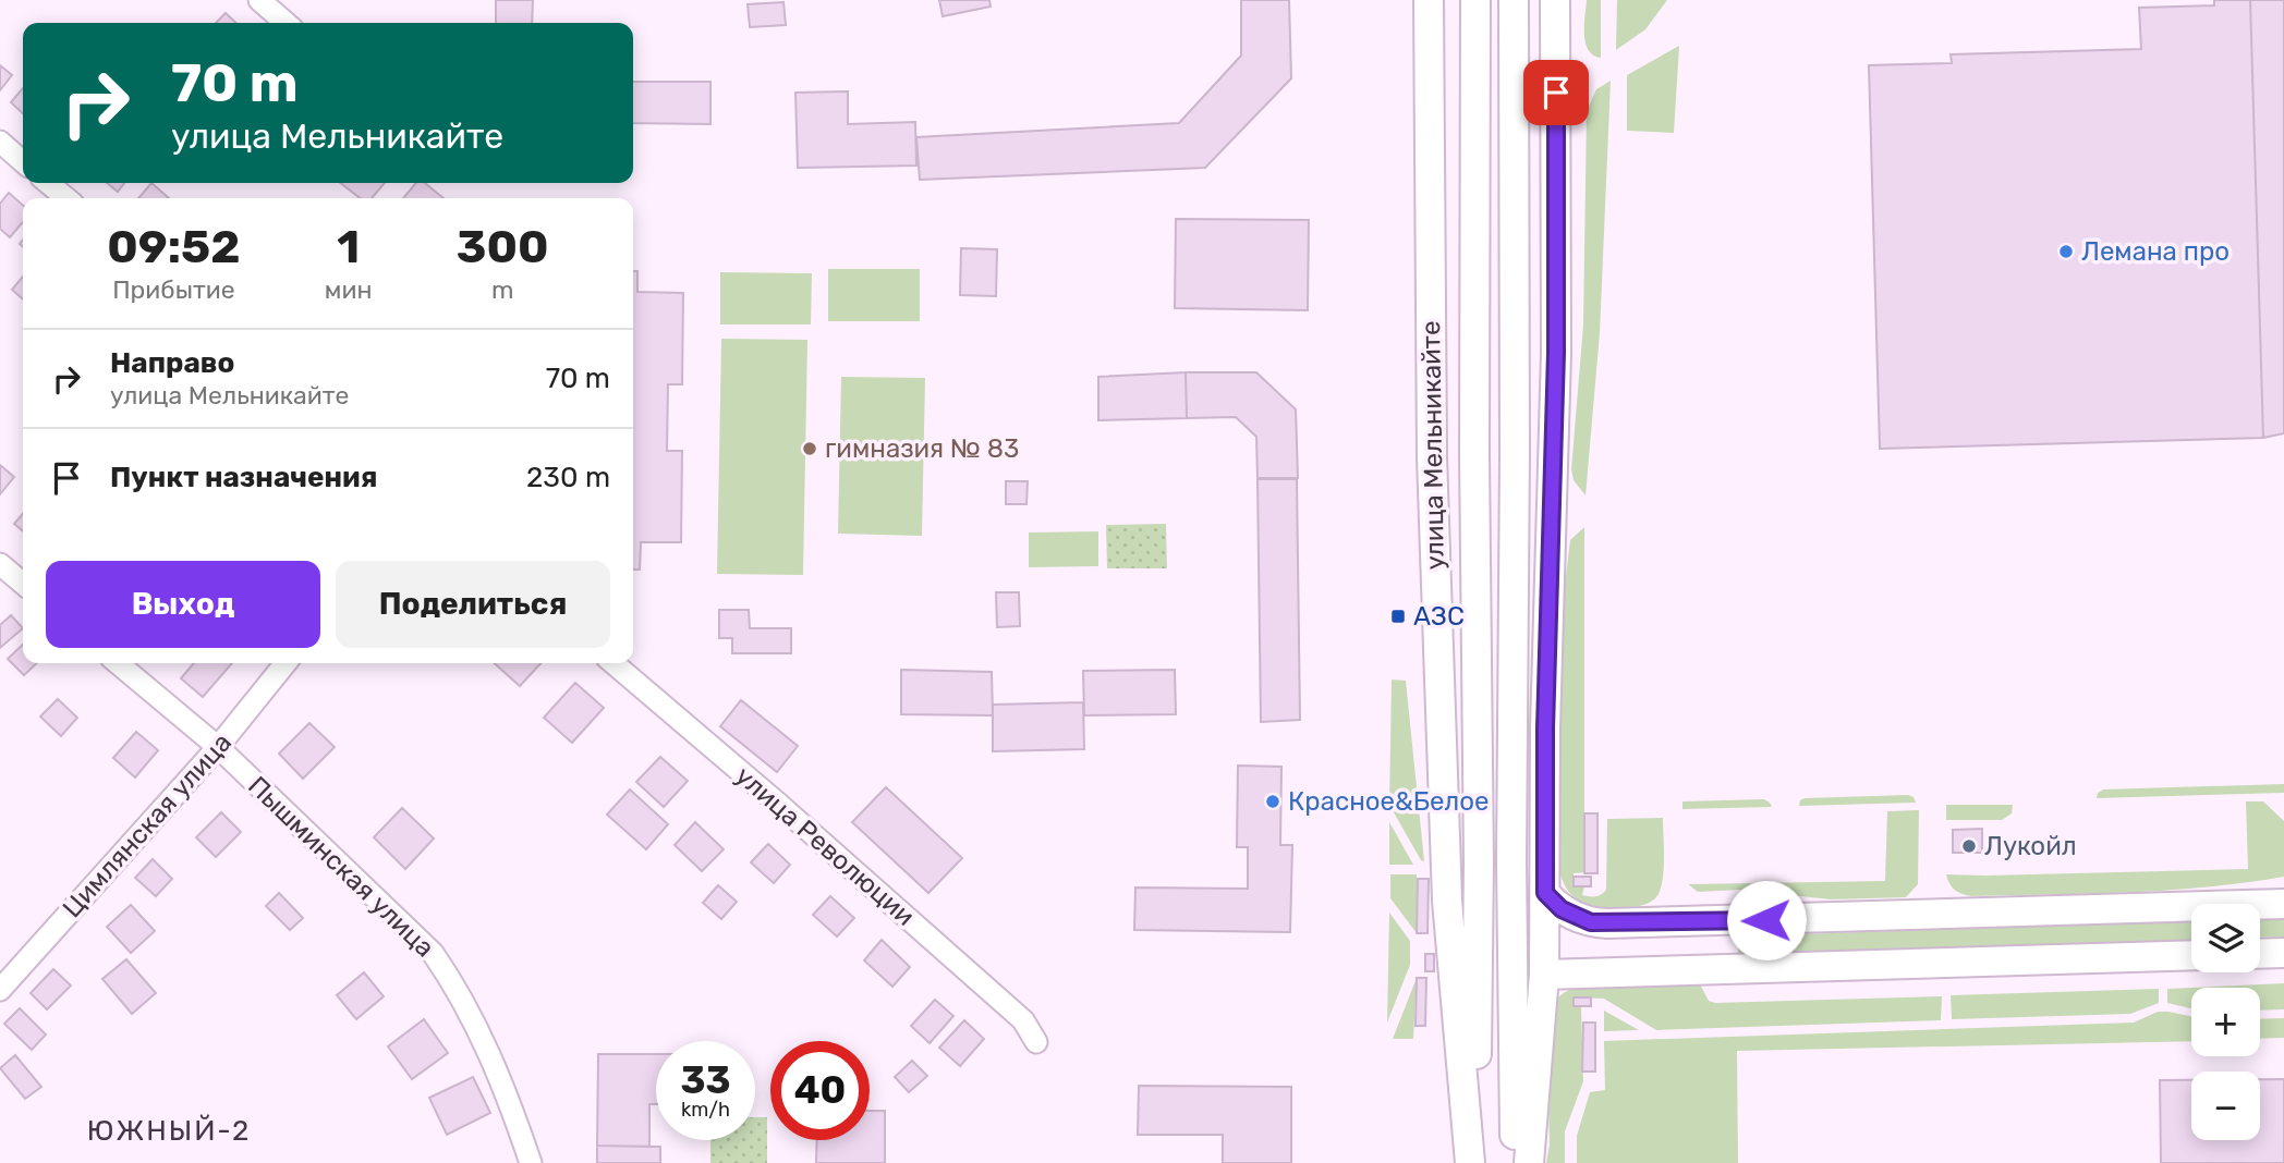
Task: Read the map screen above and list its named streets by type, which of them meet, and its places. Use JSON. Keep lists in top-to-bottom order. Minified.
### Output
{"streets":{"main road":["улица Мельникайте"],"street":["Цимлянская улица","улица Революции","Пышминская улица"]},"crossings":[["Цимлянская улица","Пышминская улица"]],"districts":["ЮЖНЫЙ-2"],"places":{"other":["Лемана про","гимназия № 83","Красное&Белое","Лукойл"],"transit":["АЗС"]},"page":{"turn":["70 m","улица Мельникайте"],"eta":["09:52","Прибытие","1","мин","300","m"],"list":[{"name":"Направо","note":"улица Мельникайте","value":"70 m"},{"name":"Пункт назначения","value":"230 m"}],"buttons":["Выход","Поделиться"],"map_buttons":["+","−"],"speed":"33 km/h","limit":"40"}}
